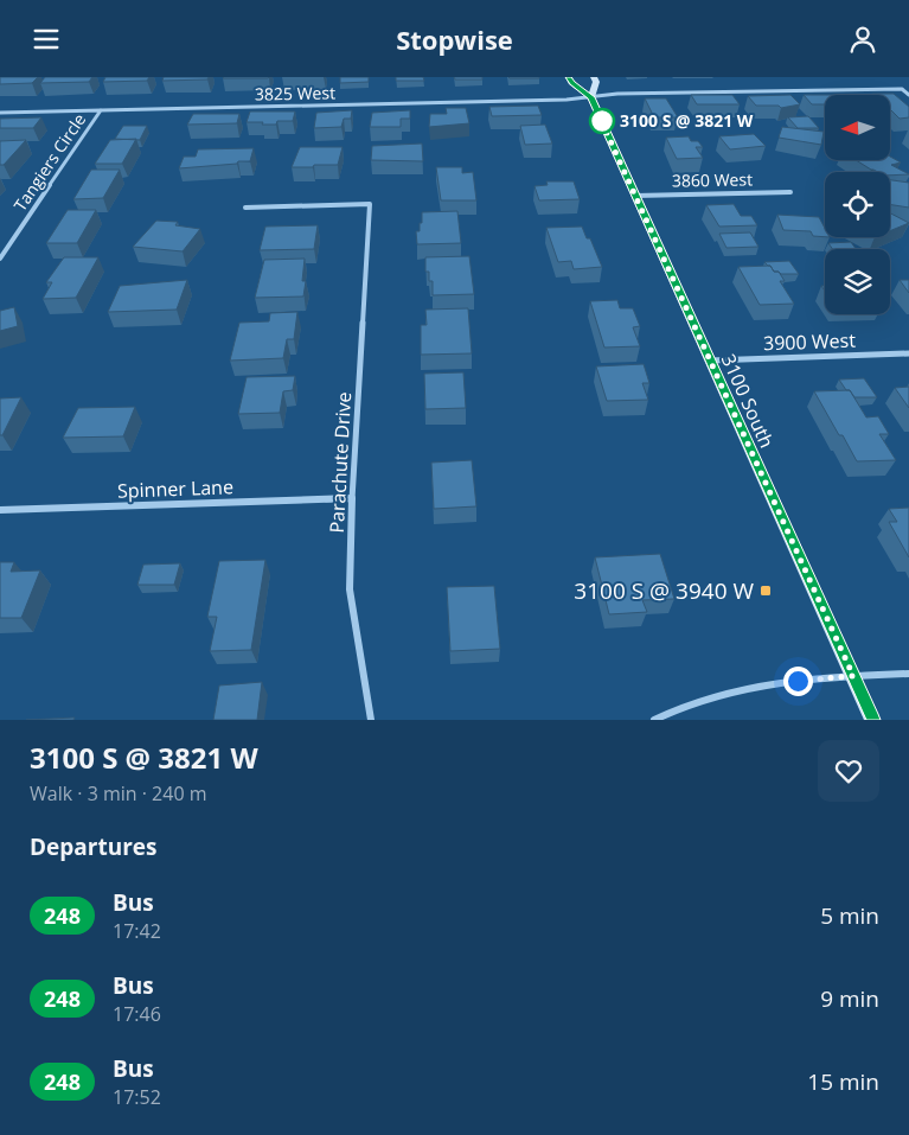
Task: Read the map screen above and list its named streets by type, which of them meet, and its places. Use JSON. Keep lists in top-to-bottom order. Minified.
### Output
{"streets":{"main road":["3100 South"],"street":["3825 West","Tangiers Circle","3860 West","3900 West","Parachute Drive","Spinner Lane"]},"crossings":[["3825 West","Tangiers Circle"],["3825 West","3100 South"],["3860 West","3100 South"],["3900 West","3100 South"],["Parachute Drive","Spinner Lane"]],"places":{"other":["3100 S @ 3821 W"],"transit":["3100 S @ 3940 W"]},"lines":["bus line 248"],"north":"left","page":{"header":"Stopwise","heading":[["3100 S @ 3821 W","Walk · 3 min · 240 m"],"Departures"],"list":[{"mark":"248","name":"Bus","note":"17:42","value":"5 min"},{"mark":"248","name":"Bus","note":"17:46","value":"9 min"},{"mark":"248","name":"Bus","note":"17:52","value":"15 min"}]}}
